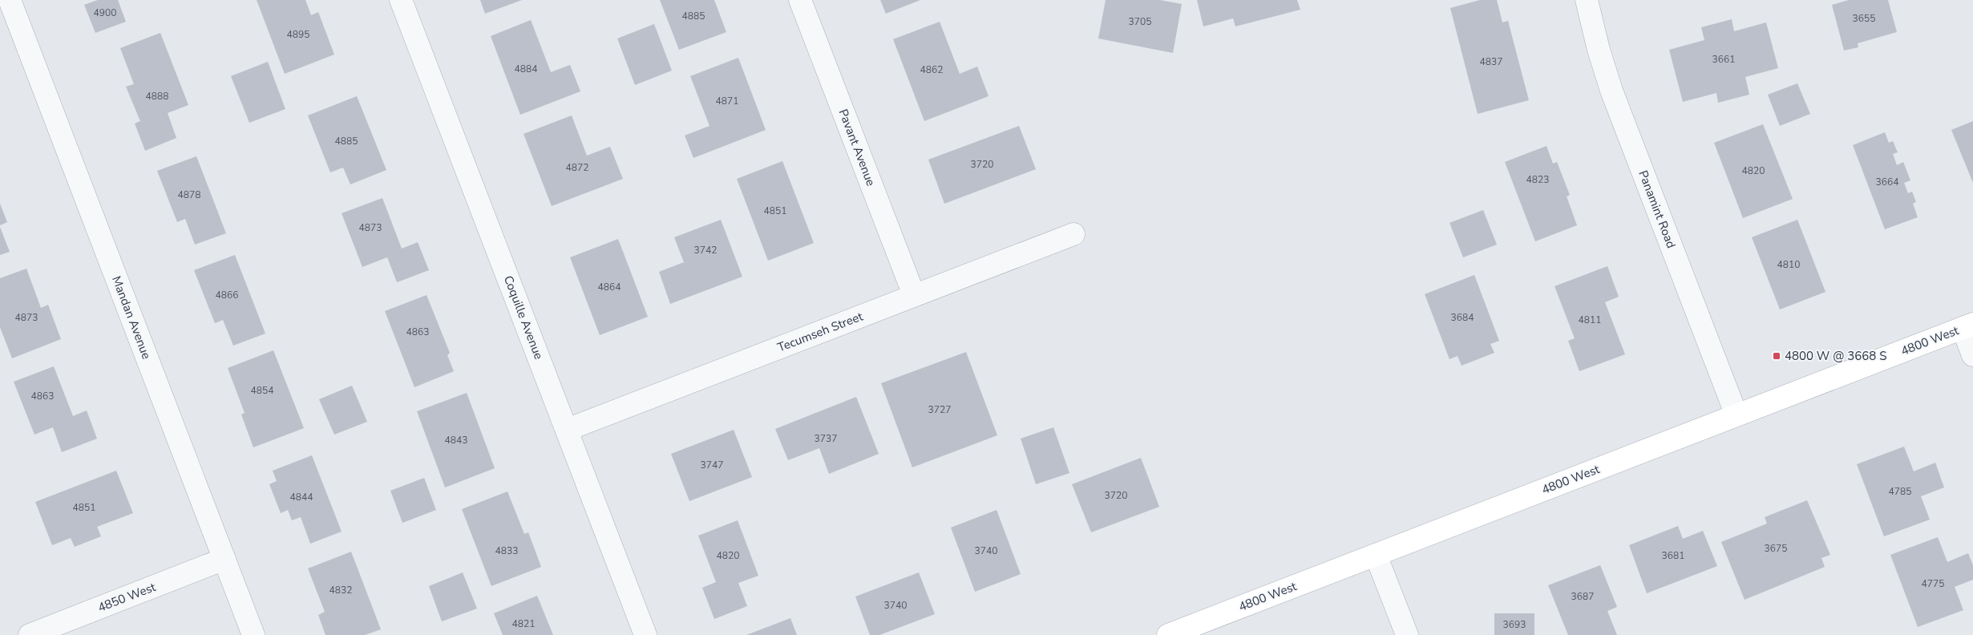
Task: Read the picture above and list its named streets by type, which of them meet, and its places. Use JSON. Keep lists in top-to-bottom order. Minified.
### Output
{"streets":{"main road":["4800 West"],"street":["Pavant Avenue","Panamint Road","Mandan Avenue","Coquille Avenue","Tecumseh Street","4850 West"]},"crossings":[["Pavant Avenue","Tecumseh Street"],["Panamint Road","4800 West"],["Mandan Avenue","4850 West"],["Coquille Avenue","Tecumseh Street"]],"places":{"transit":["4800 W @ 3668 S"]},"house_numbers":["4900","4885","3655","3705","4895","3661","4837","4884","4862","4888","4871","4885","3720","4872","4820","4823","3664","4878","4851","4873","3742","4810","4864","4866","4873","3684","4811","4863","4854","4863","3727","3737","4843","3747","4785","3720","4844","4851","3675","4833","3740","4820","3681","4775","4832","3687","3740","4821","3693"]}
